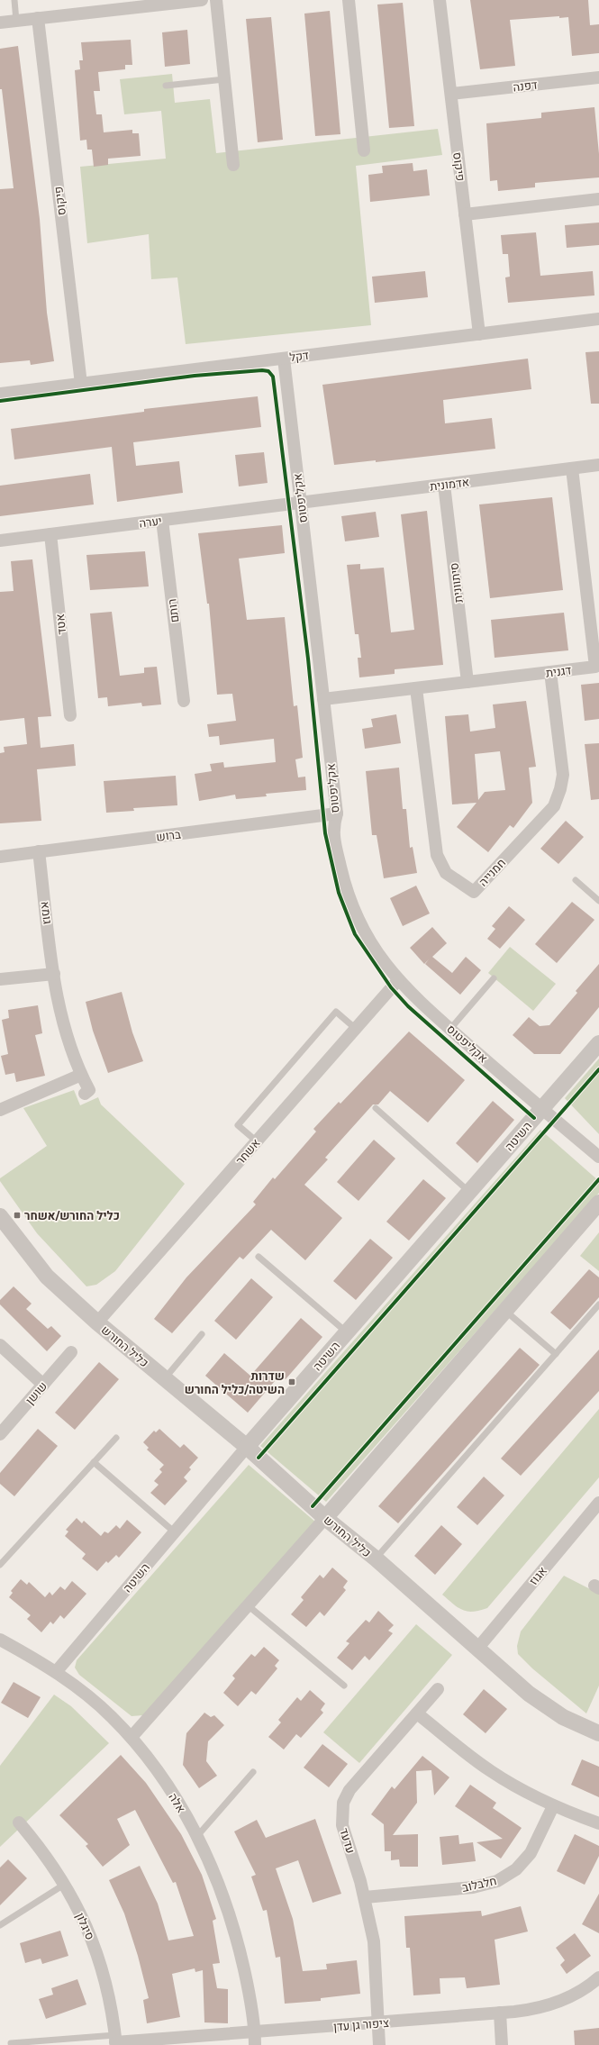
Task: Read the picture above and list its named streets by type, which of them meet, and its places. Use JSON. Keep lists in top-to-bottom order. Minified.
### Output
{"streets":{"street":["דפנה","פיקוס","דקל","אדמונית","אקליפטוס","יערה","סיתוונית","רותם","אטד","דגנית","ברוש","חמנייה","גומא","השיטה","אשחר","כליל החורש","שושן","אגוז","אלה","עדעד","חלבלוב","סיגלון","ציפור גן עדן"]},"crossings":[["דפנה","פיקוס"],["פיקוס","דקל"],["דקל","אקליפטוס"],["אדמונית","אקליפטוס"],["אדמונית","יערה"],["אדמונית","סיתוונית"],["אדמונית","דגנית"],["אקליפטוס","יערה"],["אקליפטוס","דגנית"],["אקליפטוס","ברוש"],["אקליפטוס","השיטה"],["אקליפטוס","אשחר"],["יערה","רותם"],["יערה","אטד"],["סיתוונית","דגנית"],["דגנית","חמנייה"],["ברוש","גומא"],["השיטה","כליל החורש"],["השיטה","אלה"],["אשחר","כליל החורש"],["כליל החורש","אגוז"],["אלה","ציפור גן עדן"],["עדעד","חלבלוב"],["עדעד","ציפור גן עדן"],["סיגלון","ציפור גן עדן"]],"places":{"transit":["כליל החורש/אשחר","שדרות השיטה/כליל החורש"]}}
